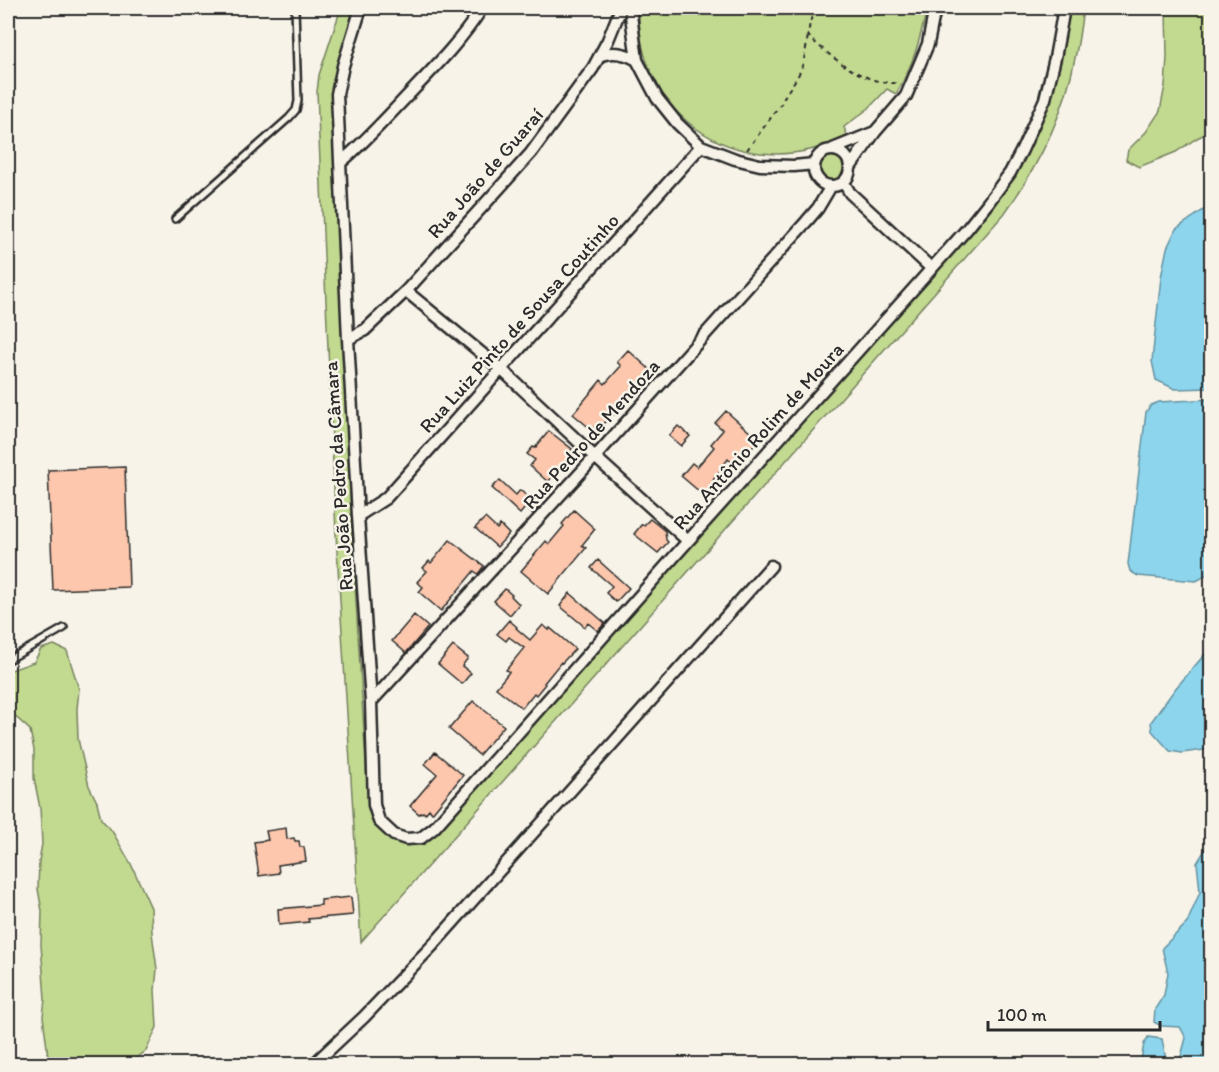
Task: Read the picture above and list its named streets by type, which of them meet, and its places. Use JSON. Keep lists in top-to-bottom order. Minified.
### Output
{"streets":{"street":["Rua João de Guaraí","Rua Luiz Pinto de Sousa Coutinho","Rua Pedro de Mendoza","Rua Antônio Rolim de Moura","Rua João Pedro da Câmara"]},"crossings":[["Rua João de Guaraí","Rua João Pedro da Câmara"],["Rua Luiz Pinto de Sousa Coutinho","Rua João Pedro da Câmara"],["Rua Pedro de Mendoza","Rua João Pedro da Câmara"],["Rua Antônio Rolim de Moura","Rua João Pedro da Câmara"]],"scale_bar":"100 m"}
